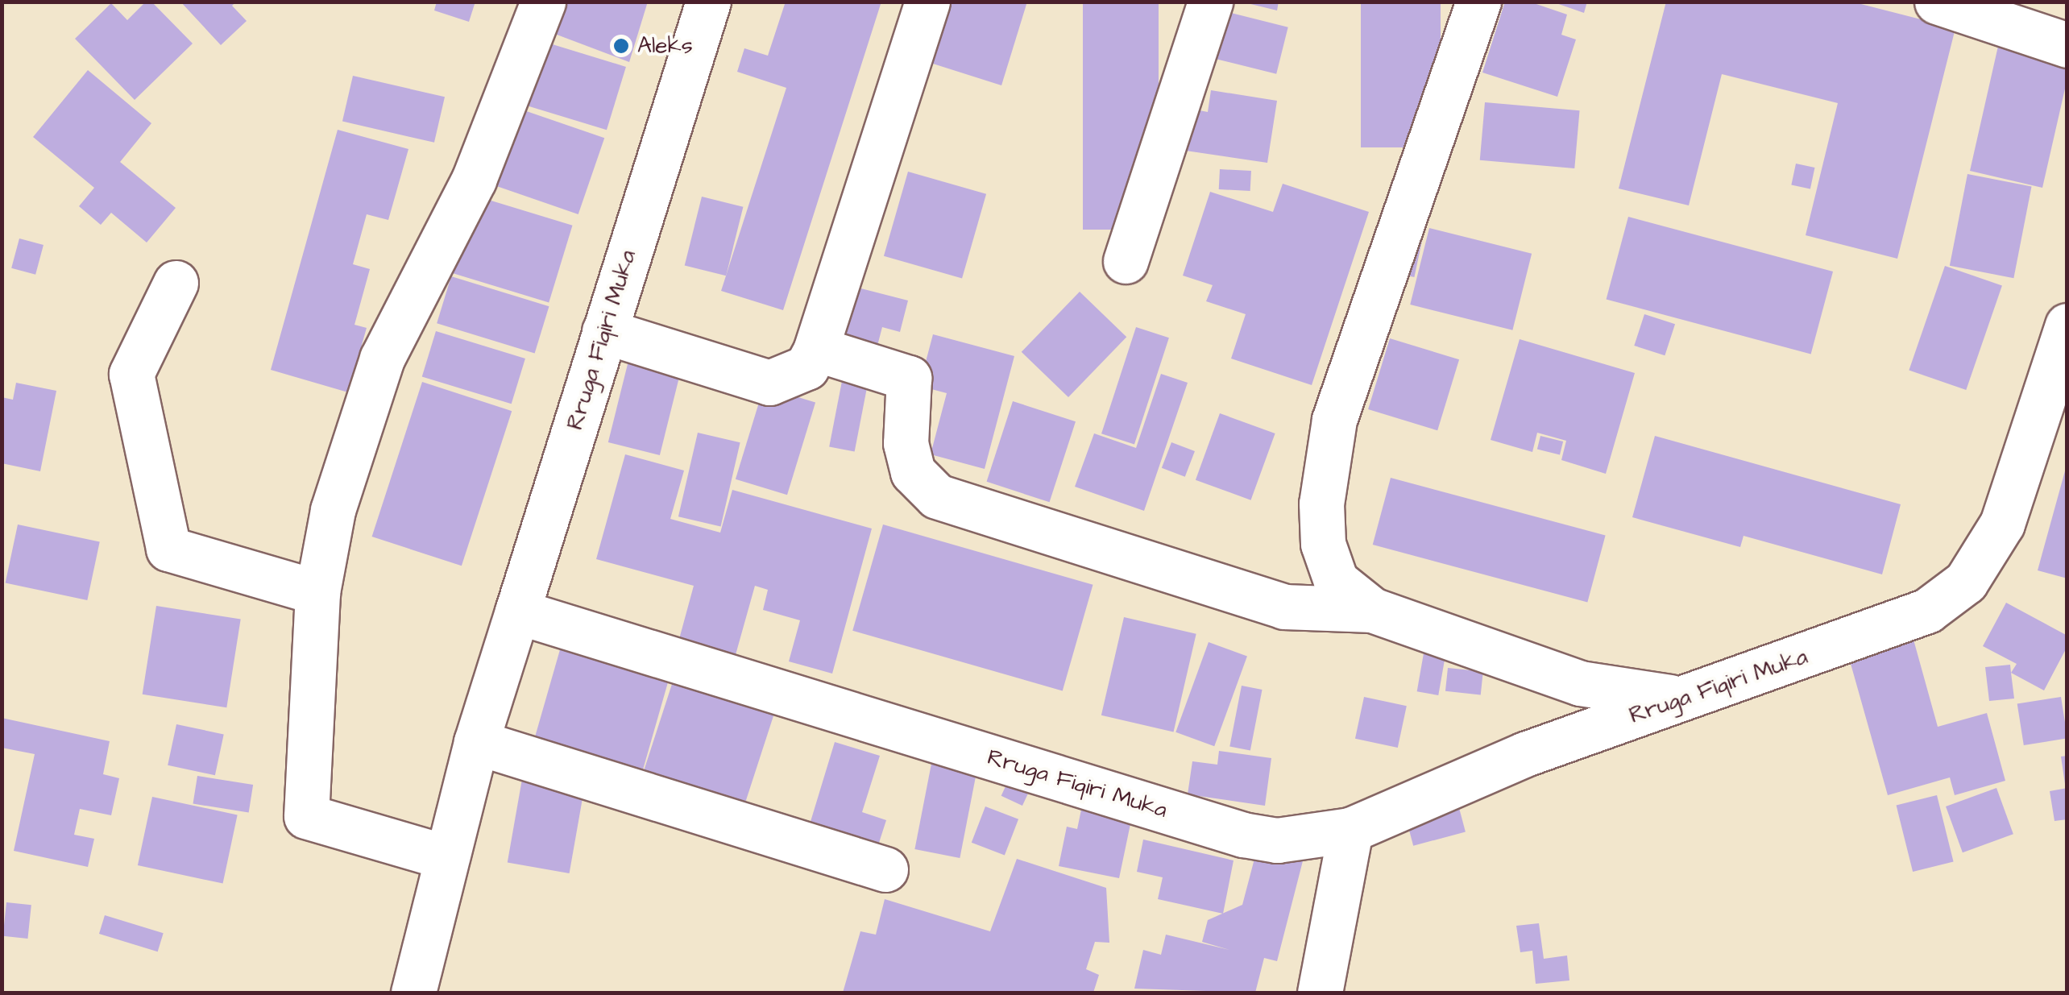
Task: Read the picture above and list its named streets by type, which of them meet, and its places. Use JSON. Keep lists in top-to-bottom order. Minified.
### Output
{"streets":{"street":["Rruga Fiqiri Muka"]},"places":["Aleks"]}
